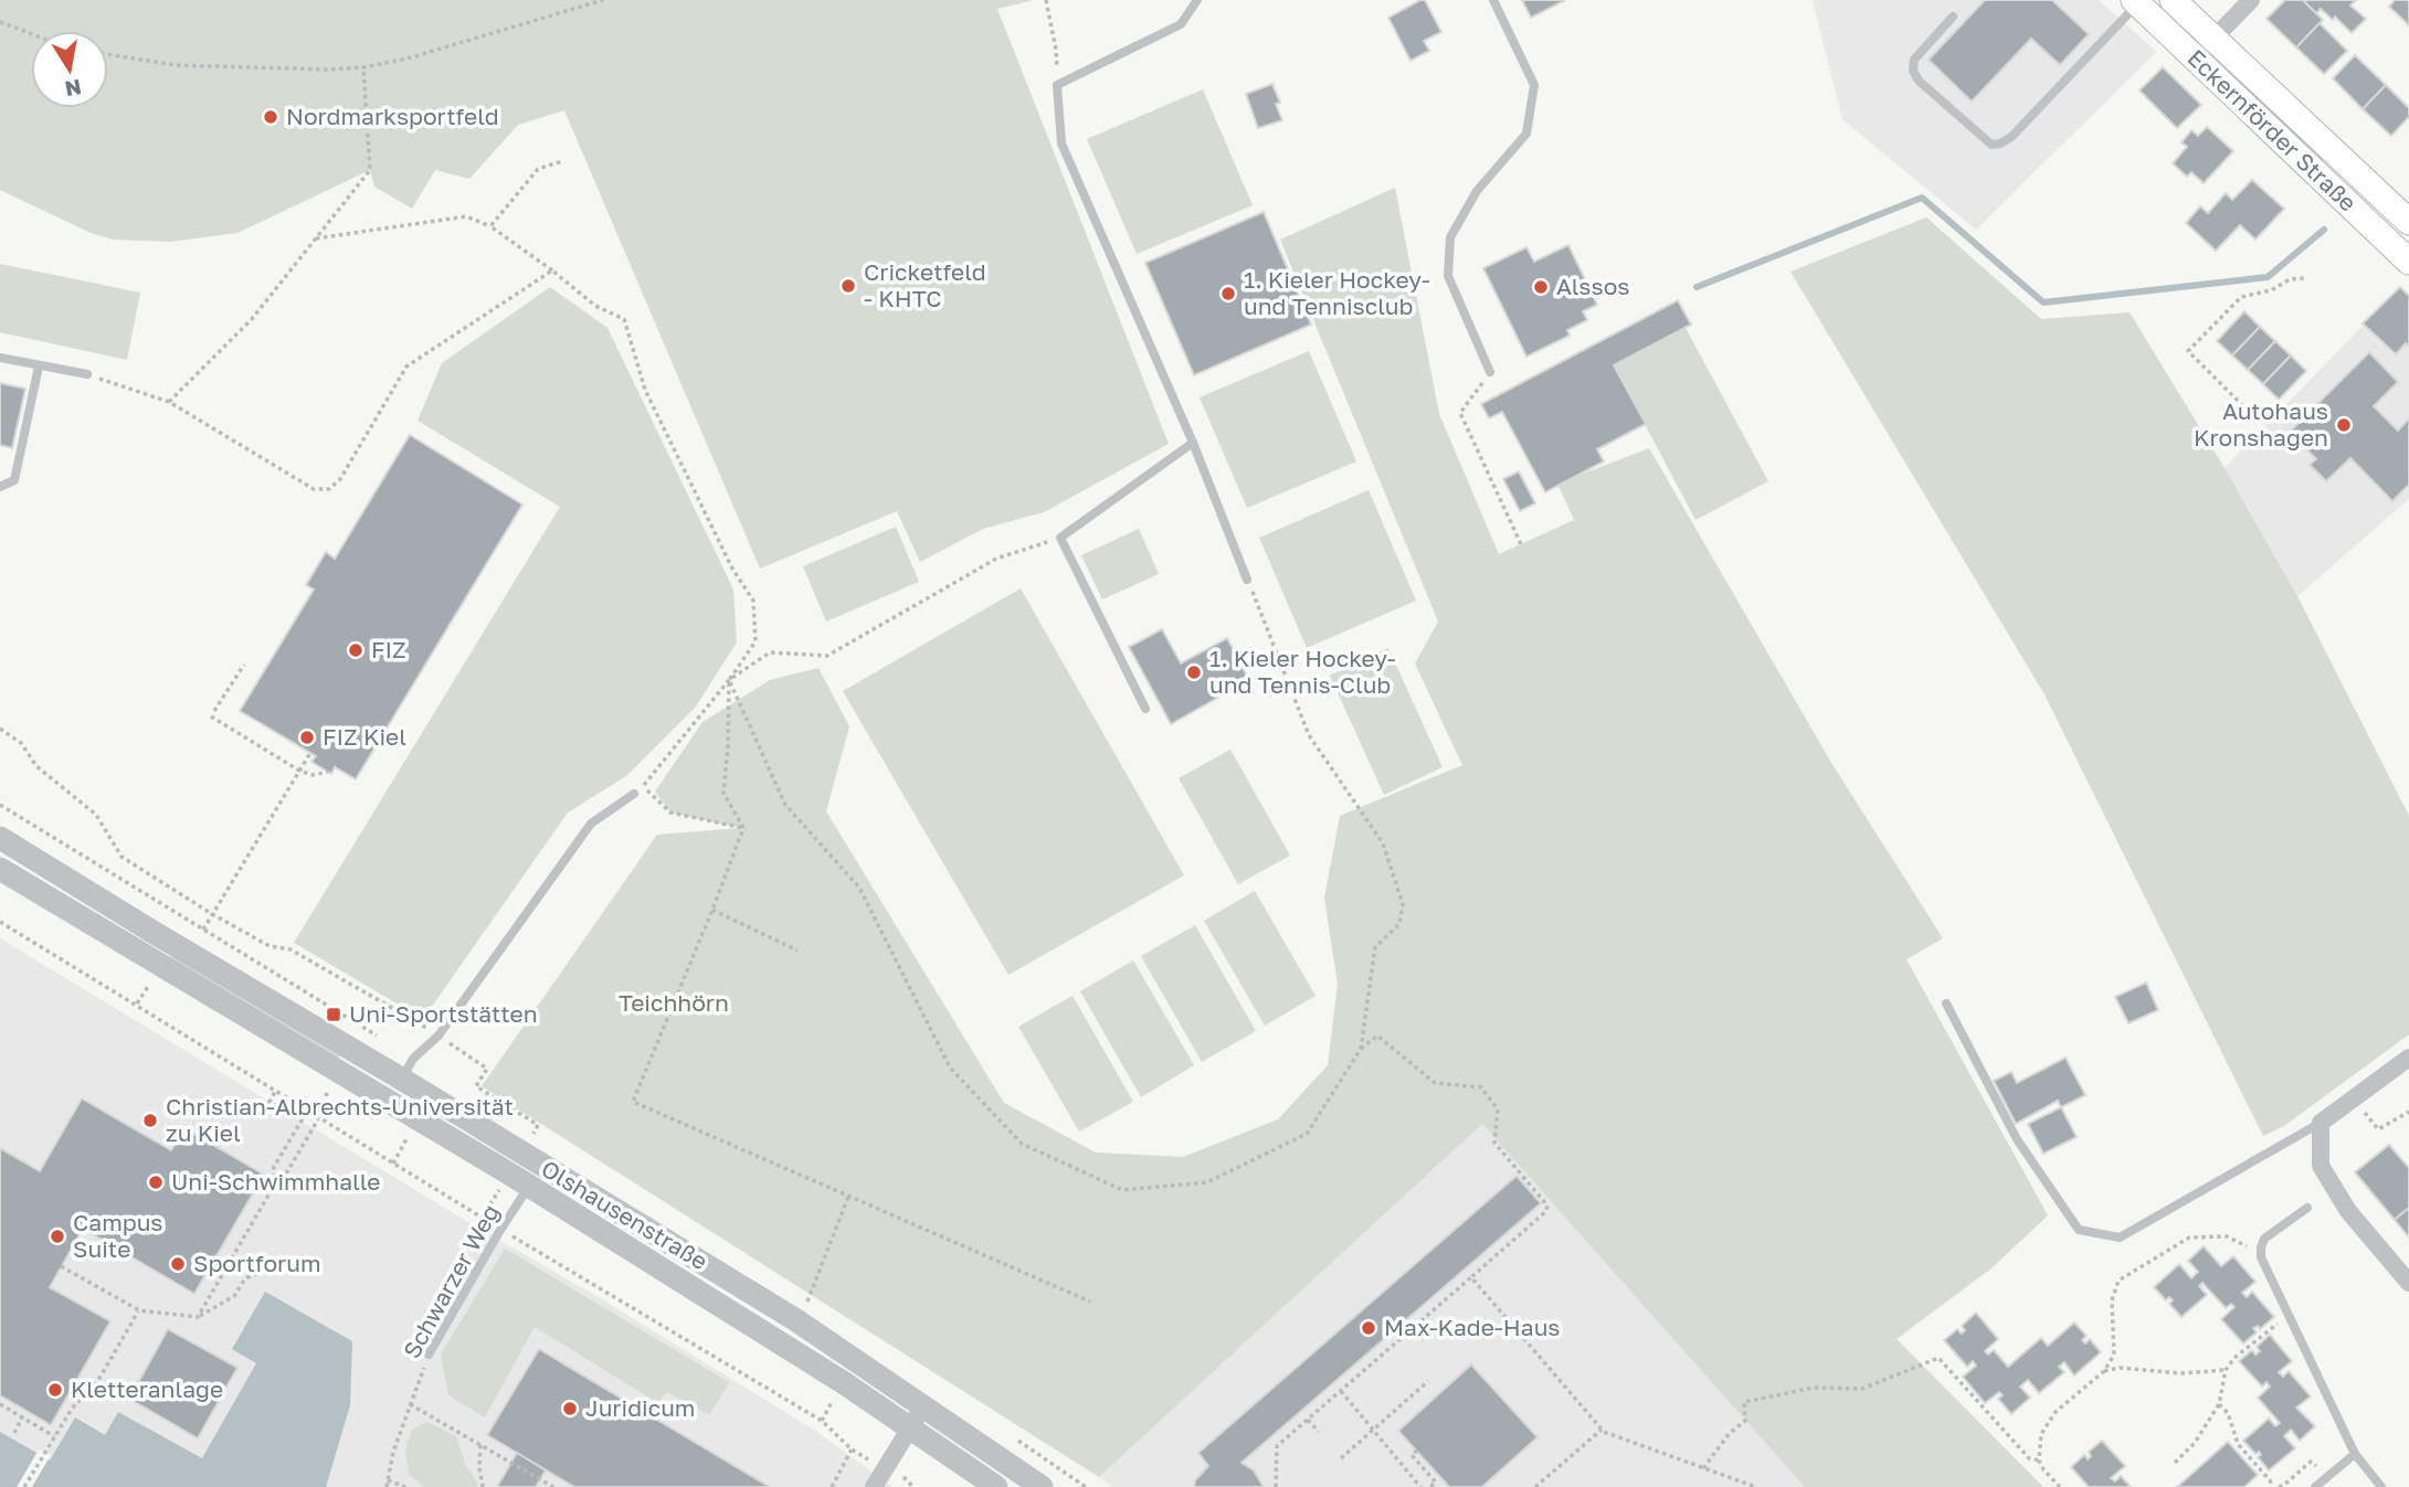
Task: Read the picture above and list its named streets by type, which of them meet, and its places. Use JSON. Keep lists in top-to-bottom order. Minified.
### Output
{"streets":{"main road":["Eckernförder Straße"],"street":["Olshausenstraße"],"lane":["Schwarzer Weg"]},"crossings":[["Olshausenstraße","Schwarzer Weg"]],"parks":["Teichhörn"],"places":{"other":["Nordmarksportfeld","Cricketfeld - KHTC","Alssos","1. Kieler Hockey- und Tennisclub","Autohaus Kronshagen","FIZ","1. Kieler Hockey- und Tennis-Club","FIZ Kiel","Christian-Albrechts-Universität zu Kiel","Uni-Schwimmhalle","Campus Suite","Sportforum","Max-Kade-Haus","Kletteranlage","Juridicum"],"transit":["Uni-Sportstätten"]},"north":"bottom"}
